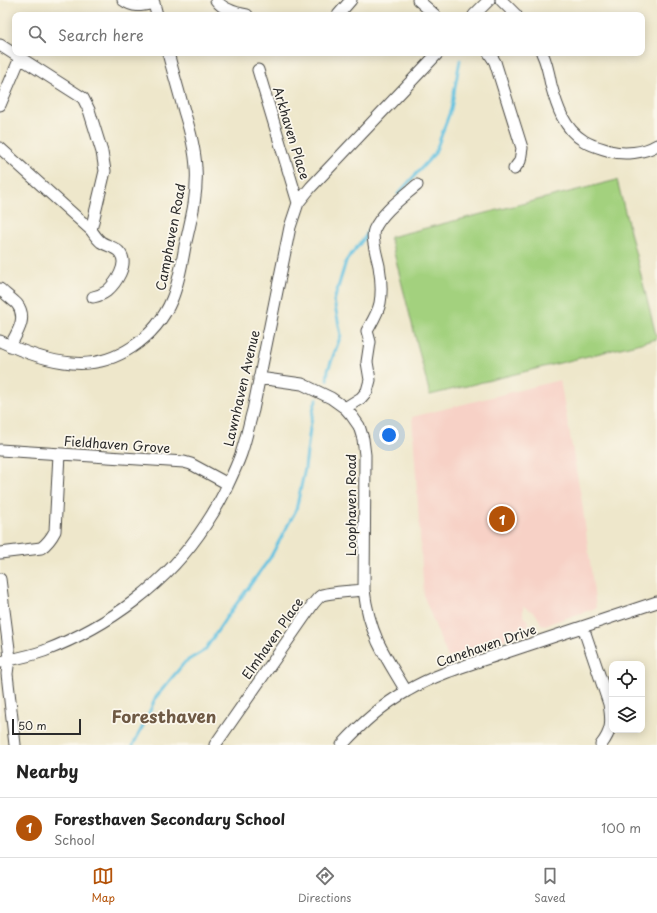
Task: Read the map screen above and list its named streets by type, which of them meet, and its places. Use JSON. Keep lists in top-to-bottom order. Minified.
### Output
{"streets":{"street":["Arkhaven Place","Camphaven Road","Lawnhaven Avenue","Fieldhaven Grove","Loophaven Road","Elmhaven Place","Canehaven Drive"]},"crossings":[["Arkhaven Place","Lawnhaven Avenue"],["Lawnhaven Avenue","Fieldhaven Grove"],["Lawnhaven Avenue","Loophaven Road"],["Loophaven Road","Elmhaven Place"],["Loophaven Road","Canehaven Drive"]],"districts":["Foresthaven"],"scale_bar":"50 m","page":{"search":"Search here","pins":"1","scale":"50 m","heading":"Nearby","list":[{"mark":"1","name":"Foresthaven Secondary School","note":"School","value":"100 m"}],"nav":["Map","Directions","Saved"]}}
